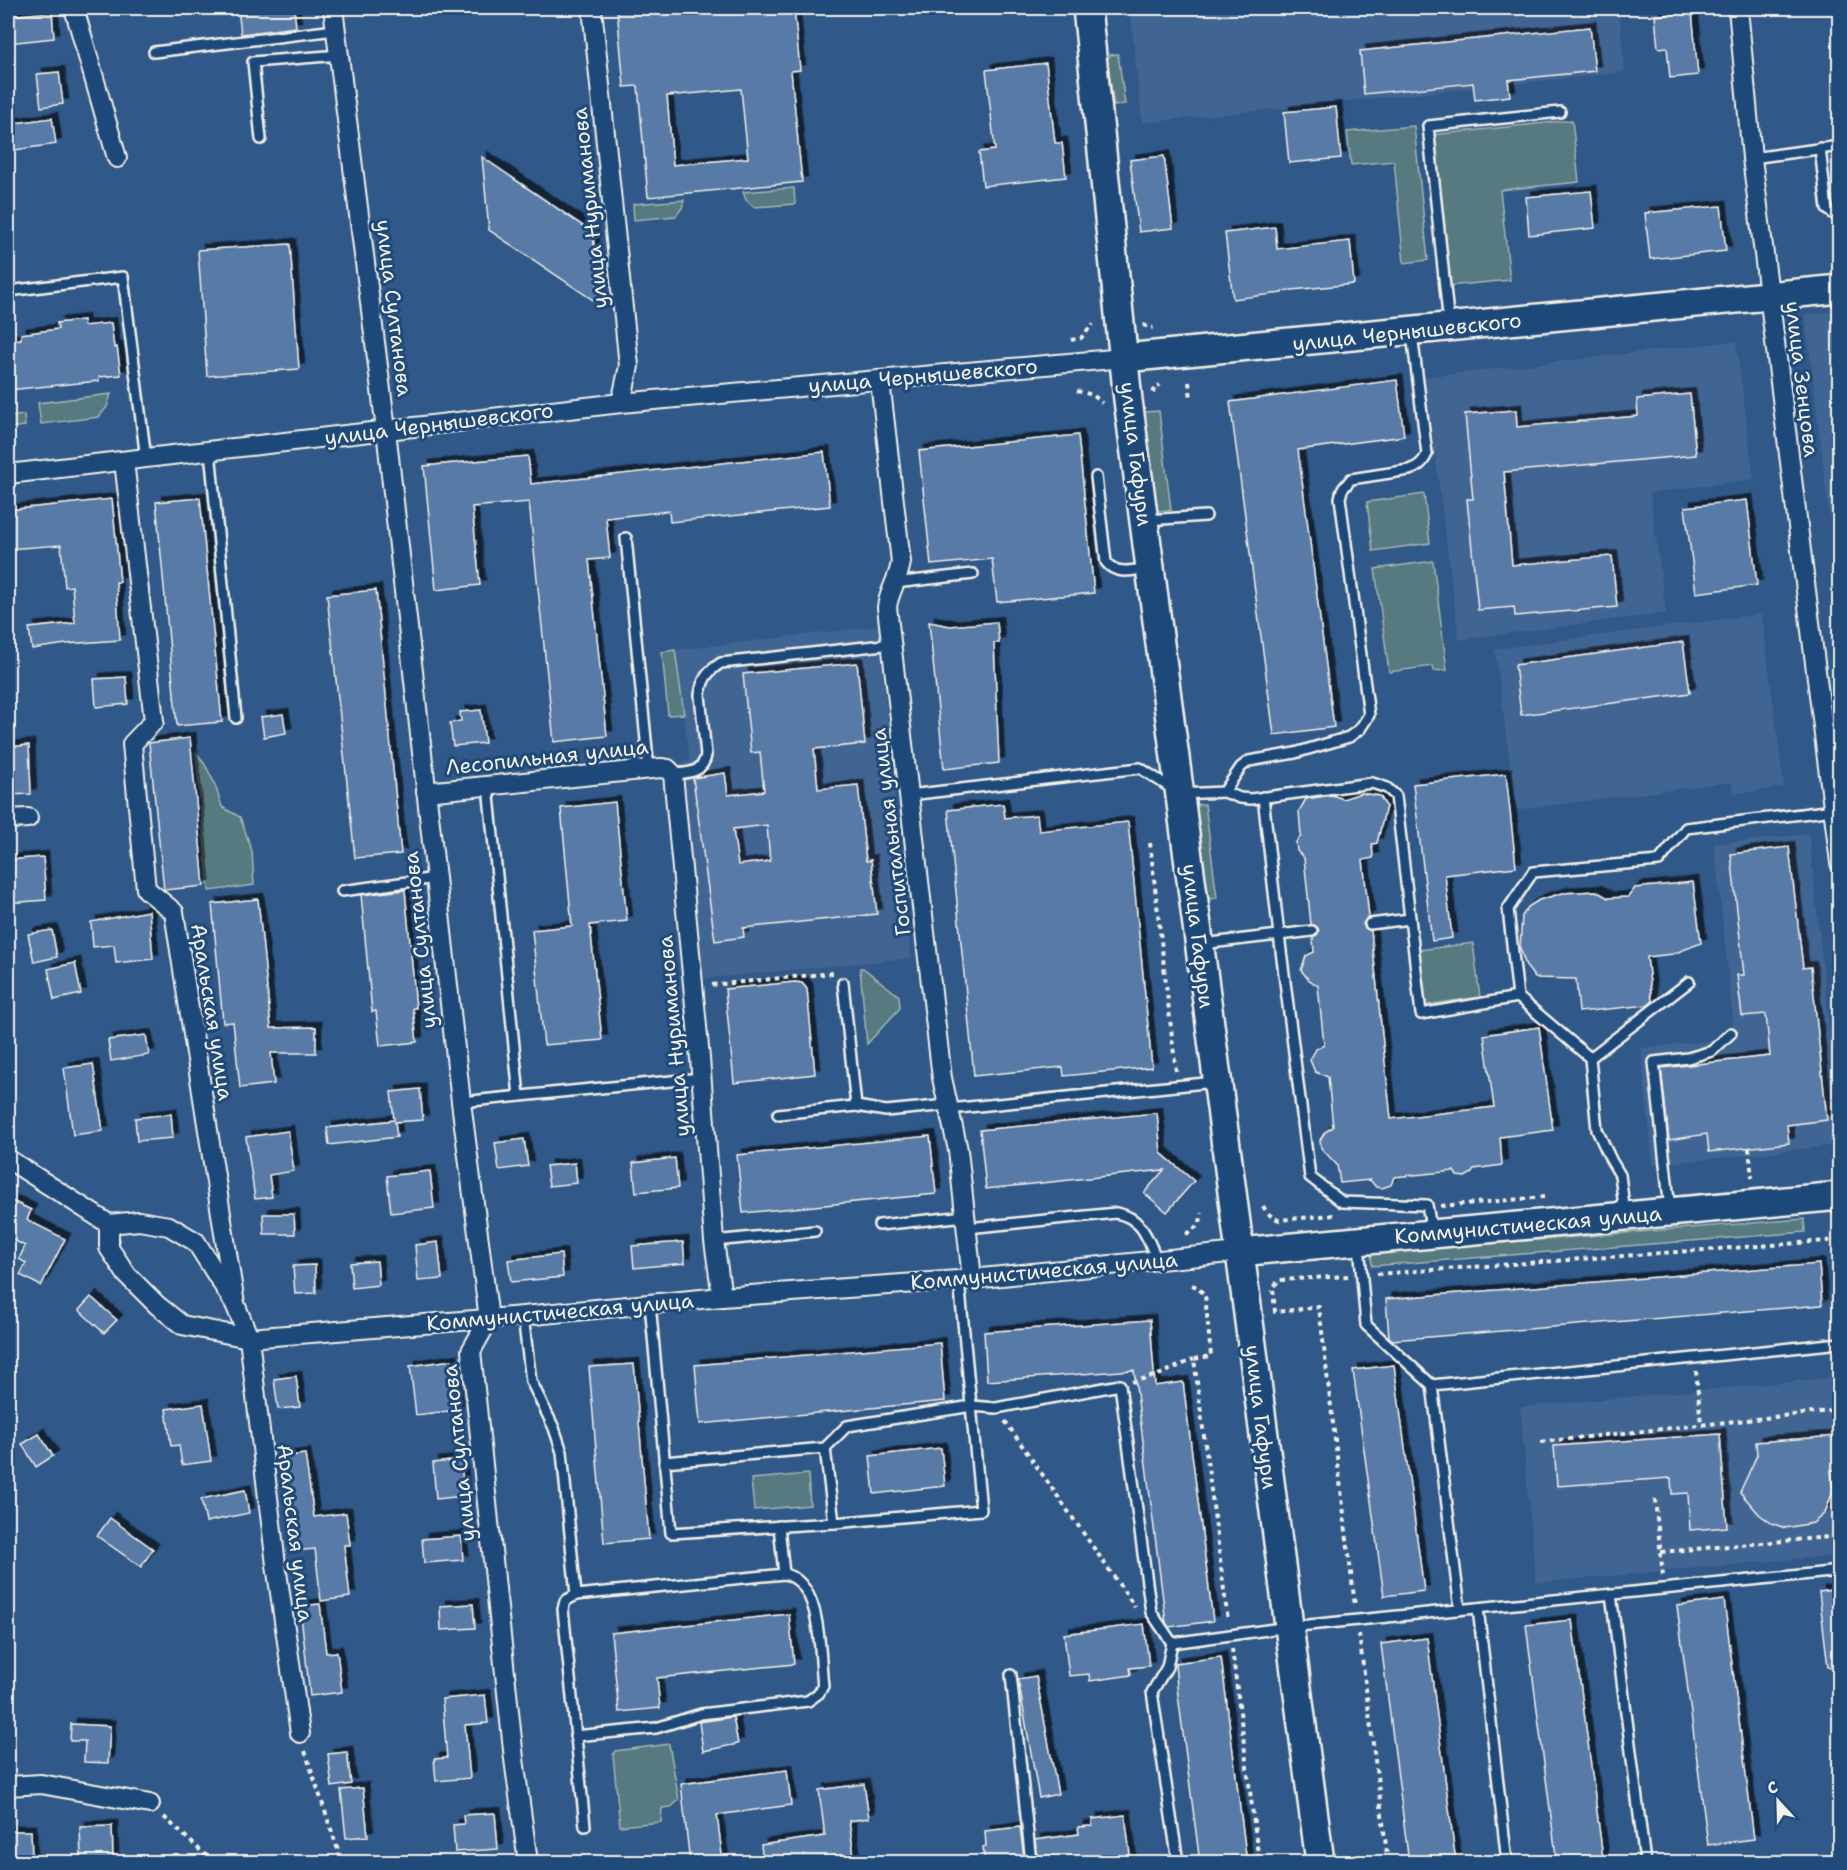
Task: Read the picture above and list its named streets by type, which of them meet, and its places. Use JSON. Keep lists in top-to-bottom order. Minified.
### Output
{"streets":{"street":["улица Нуриманова","улица Султанова","улица Чернышевского","улица Зенцова","улица Гафури","Лесопильная улица","Госпитальная улица","Аральская улица","Коммунистическая улица"]},"crossings":[["улица Нуриманова","улица Чернышевского"],["улица Нуриманова","Лесопильная улица"],["улица Нуриманова","Коммунистическая улица"],["улица Султанова","улица Чернышевского"],["улица Султанова","Лесопильная улица"],["улица Султанова","Коммунистическая улица"],["улица Чернышевского","улица Зенцова"],["улица Чернышевского","улица Гафури"],["улица Чернышевского","Госпитальная улица"],["улица Чернышевского","Аральская улица"],["улица Гафури","Коммунистическая улица"],["Госпитальная улица","Коммунистическая улица"],["Аральская улица","Коммунистическая улица"]],"north":"top"}
